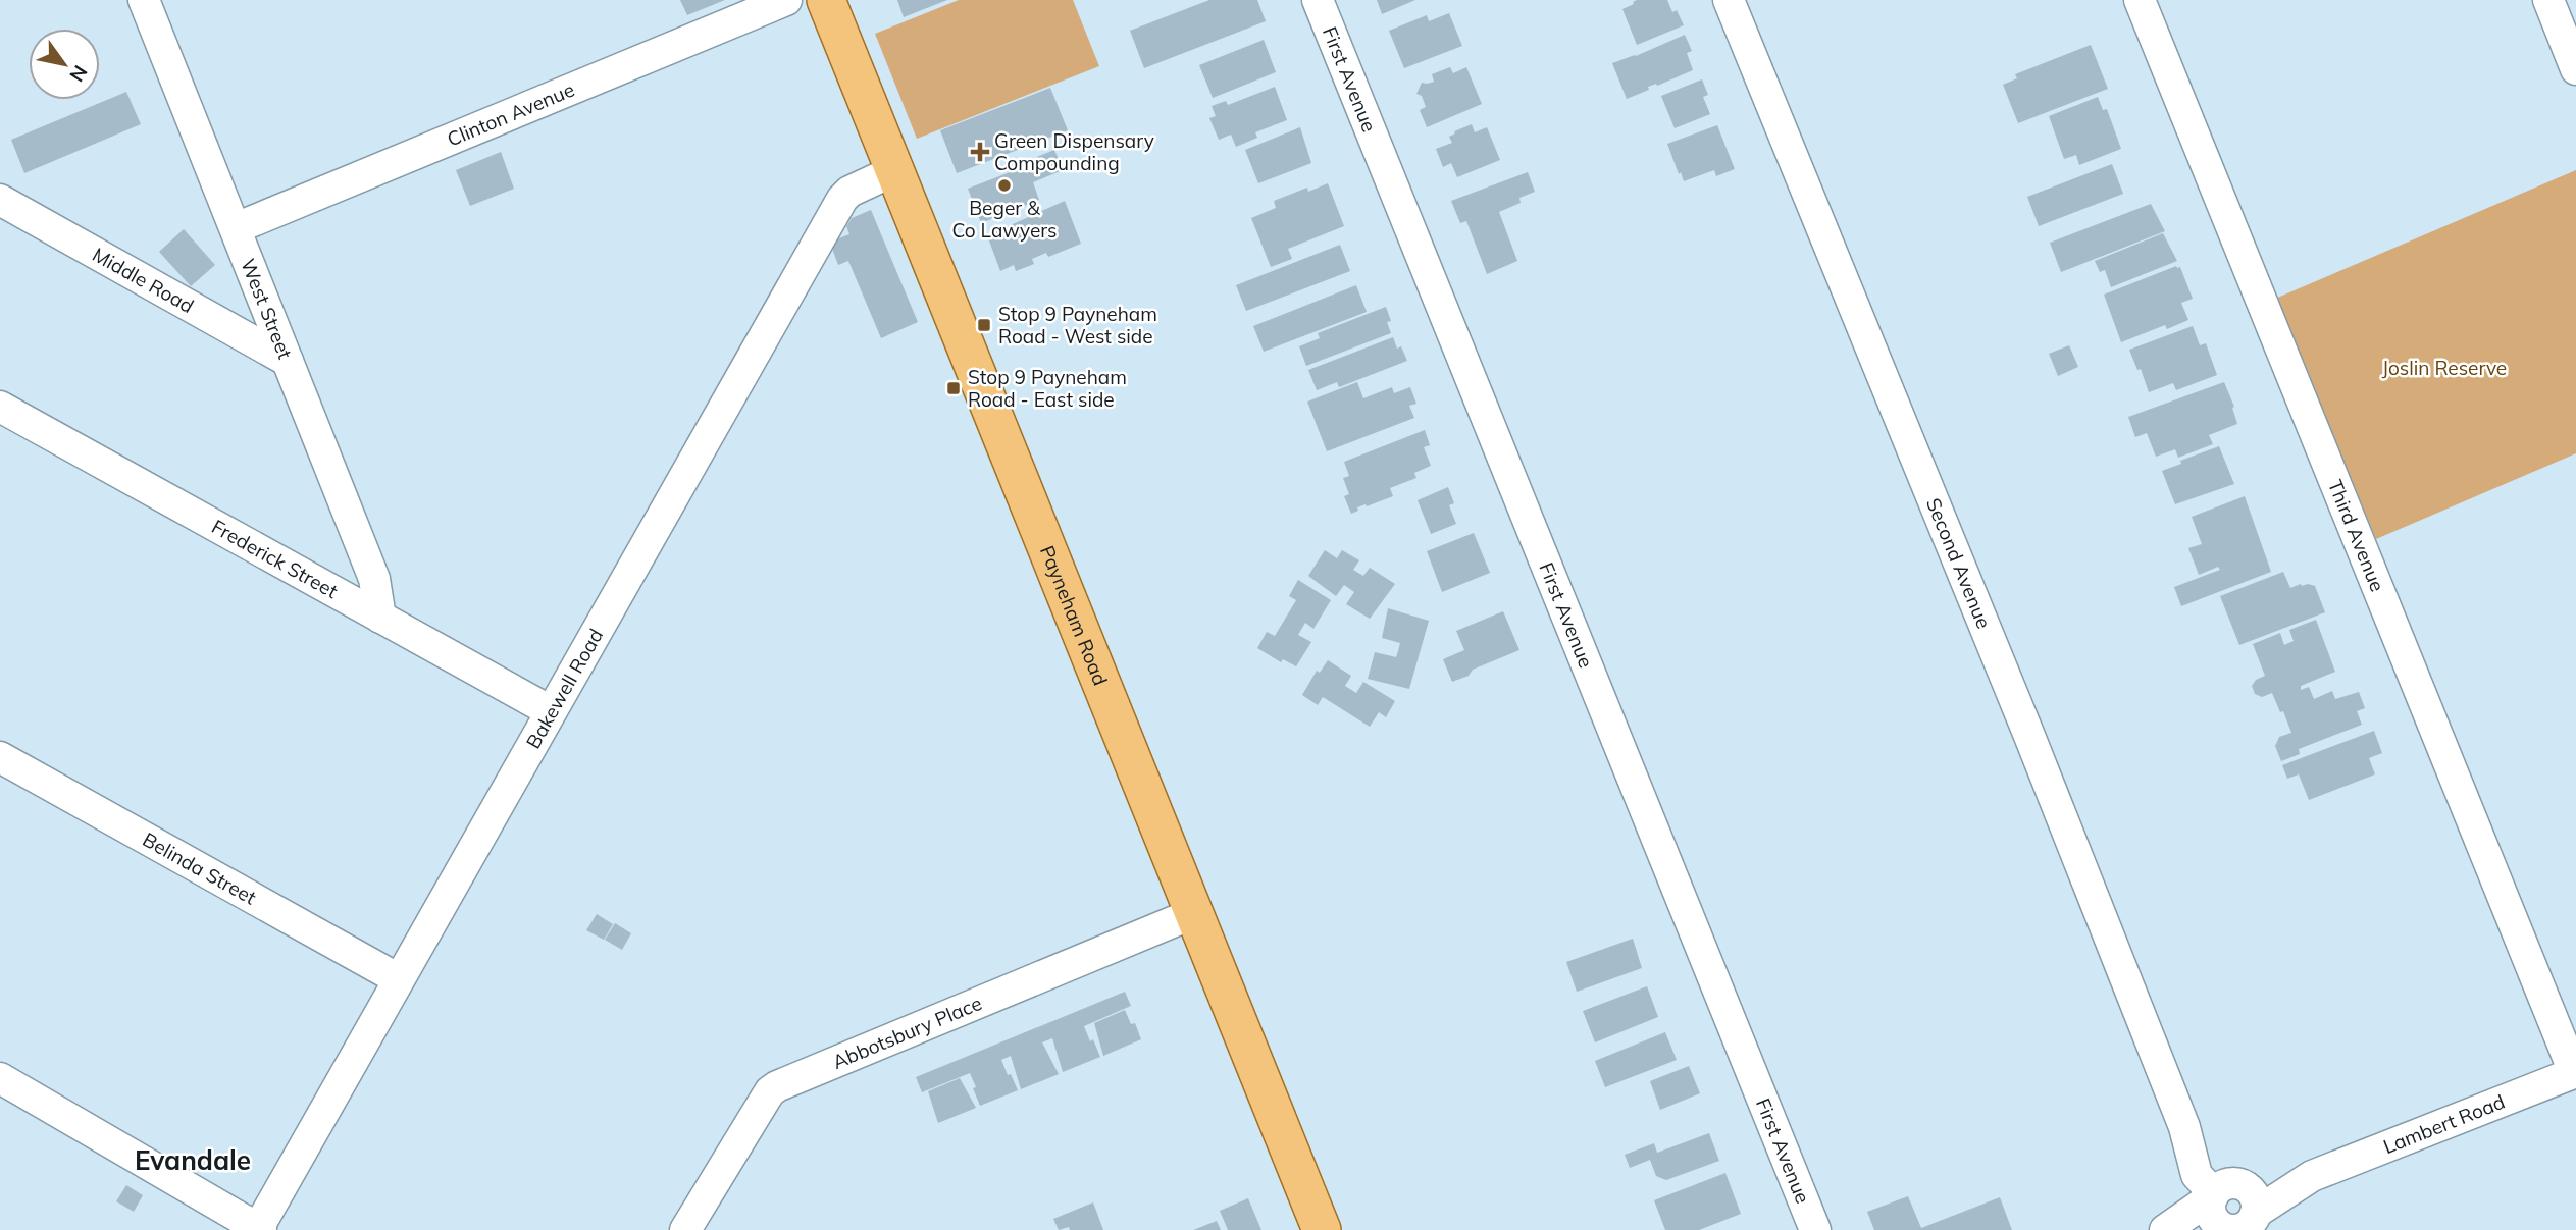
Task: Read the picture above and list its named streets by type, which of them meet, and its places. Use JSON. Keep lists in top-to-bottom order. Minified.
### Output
{"streets":{"main road":["Payneham Road"],"street":["First Avenue","Clinton Avenue","Middle Road","West Street","Third Avenue","Frederick Street","Second Avenue","Bakewell Road","Belinda Street","Abbotsbury Place","Lambert Road"]},"crossings":[["Clinton Avenue","West Street"],["Middle Road","West Street"],["West Street","Frederick Street"],["Third Avenue","Lambert Road"],["Frederick Street","Bakewell Road"],["Second Avenue","Lambert Road"],["Payneham Road","Bakewell Road"],["Payneham Road","Abbotsbury Place"],["Bakewell Road","Belinda Street"]],"districts":["Evandale"],"parks":["Joslin Reserve"],"places":{"health":["Green Dispensary Compounding"],"other":["Beger & Co Lawyers"],"transit":["Stop 9 Payneham Road - West side","Stop 9 Payneham Road - East side"]},"north":"bottom right"}
